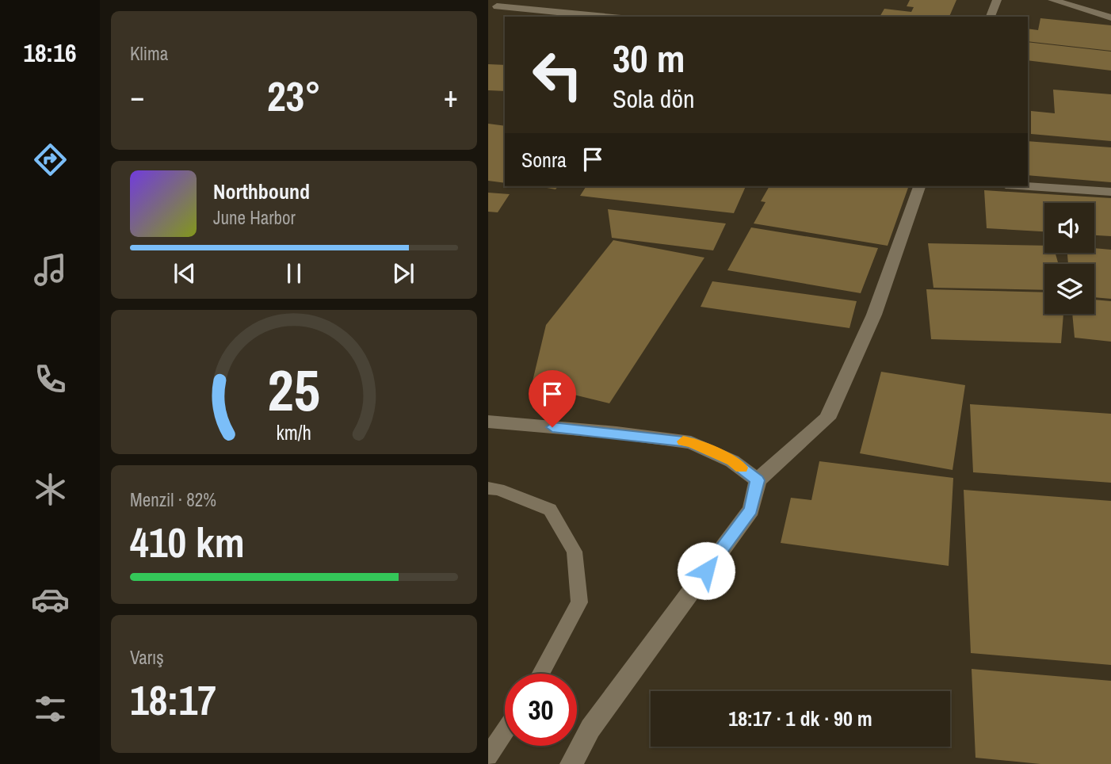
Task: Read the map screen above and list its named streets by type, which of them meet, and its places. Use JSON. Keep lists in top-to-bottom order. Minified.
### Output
{"page":{"tabs":"18:16","tile":["Klima",["Menzil · 82%","410 km"],["Varış","18:17"]],"turn":["30 m","Sola dön"],"heat":["−","23°","+"],"then":"Sonra","song":["Northbound","June Harbor"],"limit":"30","trip":"18:17 · 1 dk · 90 m","gauge":["25","km/h"]}}
